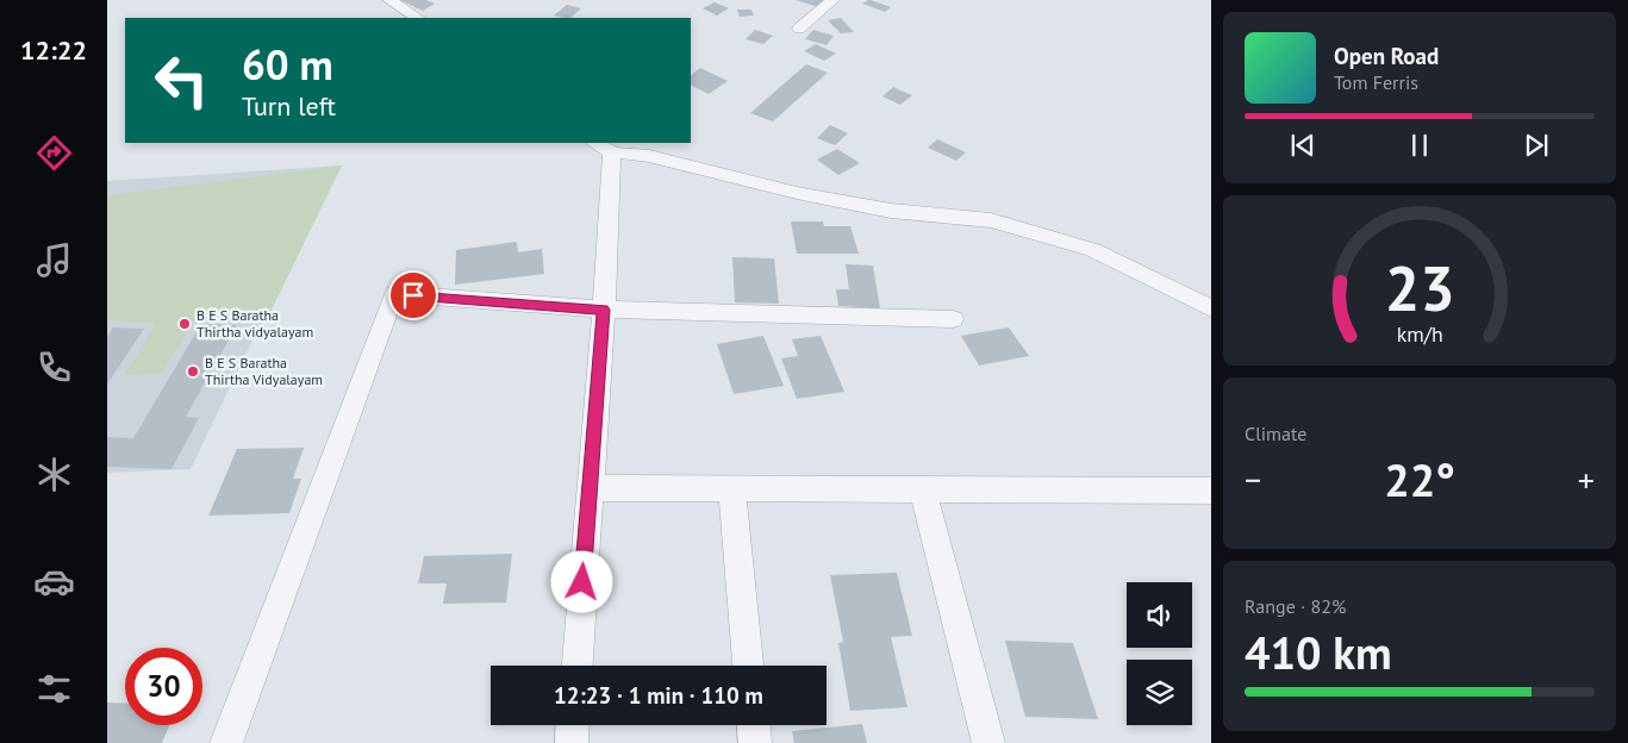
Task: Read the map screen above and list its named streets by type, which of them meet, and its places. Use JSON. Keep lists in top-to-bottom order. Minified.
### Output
{"places":["B E S Baratha Thirtha vidyalayam","B E S Baratha Thirtha Vidyalayam"],"page":{"tabs":"12:22","turn":["60 m","Turn left"],"song":["Open Road","Tom Ferris"],"tile":["Climate",["Range · 82%","410 km"]],"heat":["−","22°","+"],"limit":"30","trip":"12:23 · 1 min · 110 m","gauge":["23","km/h"]}}
